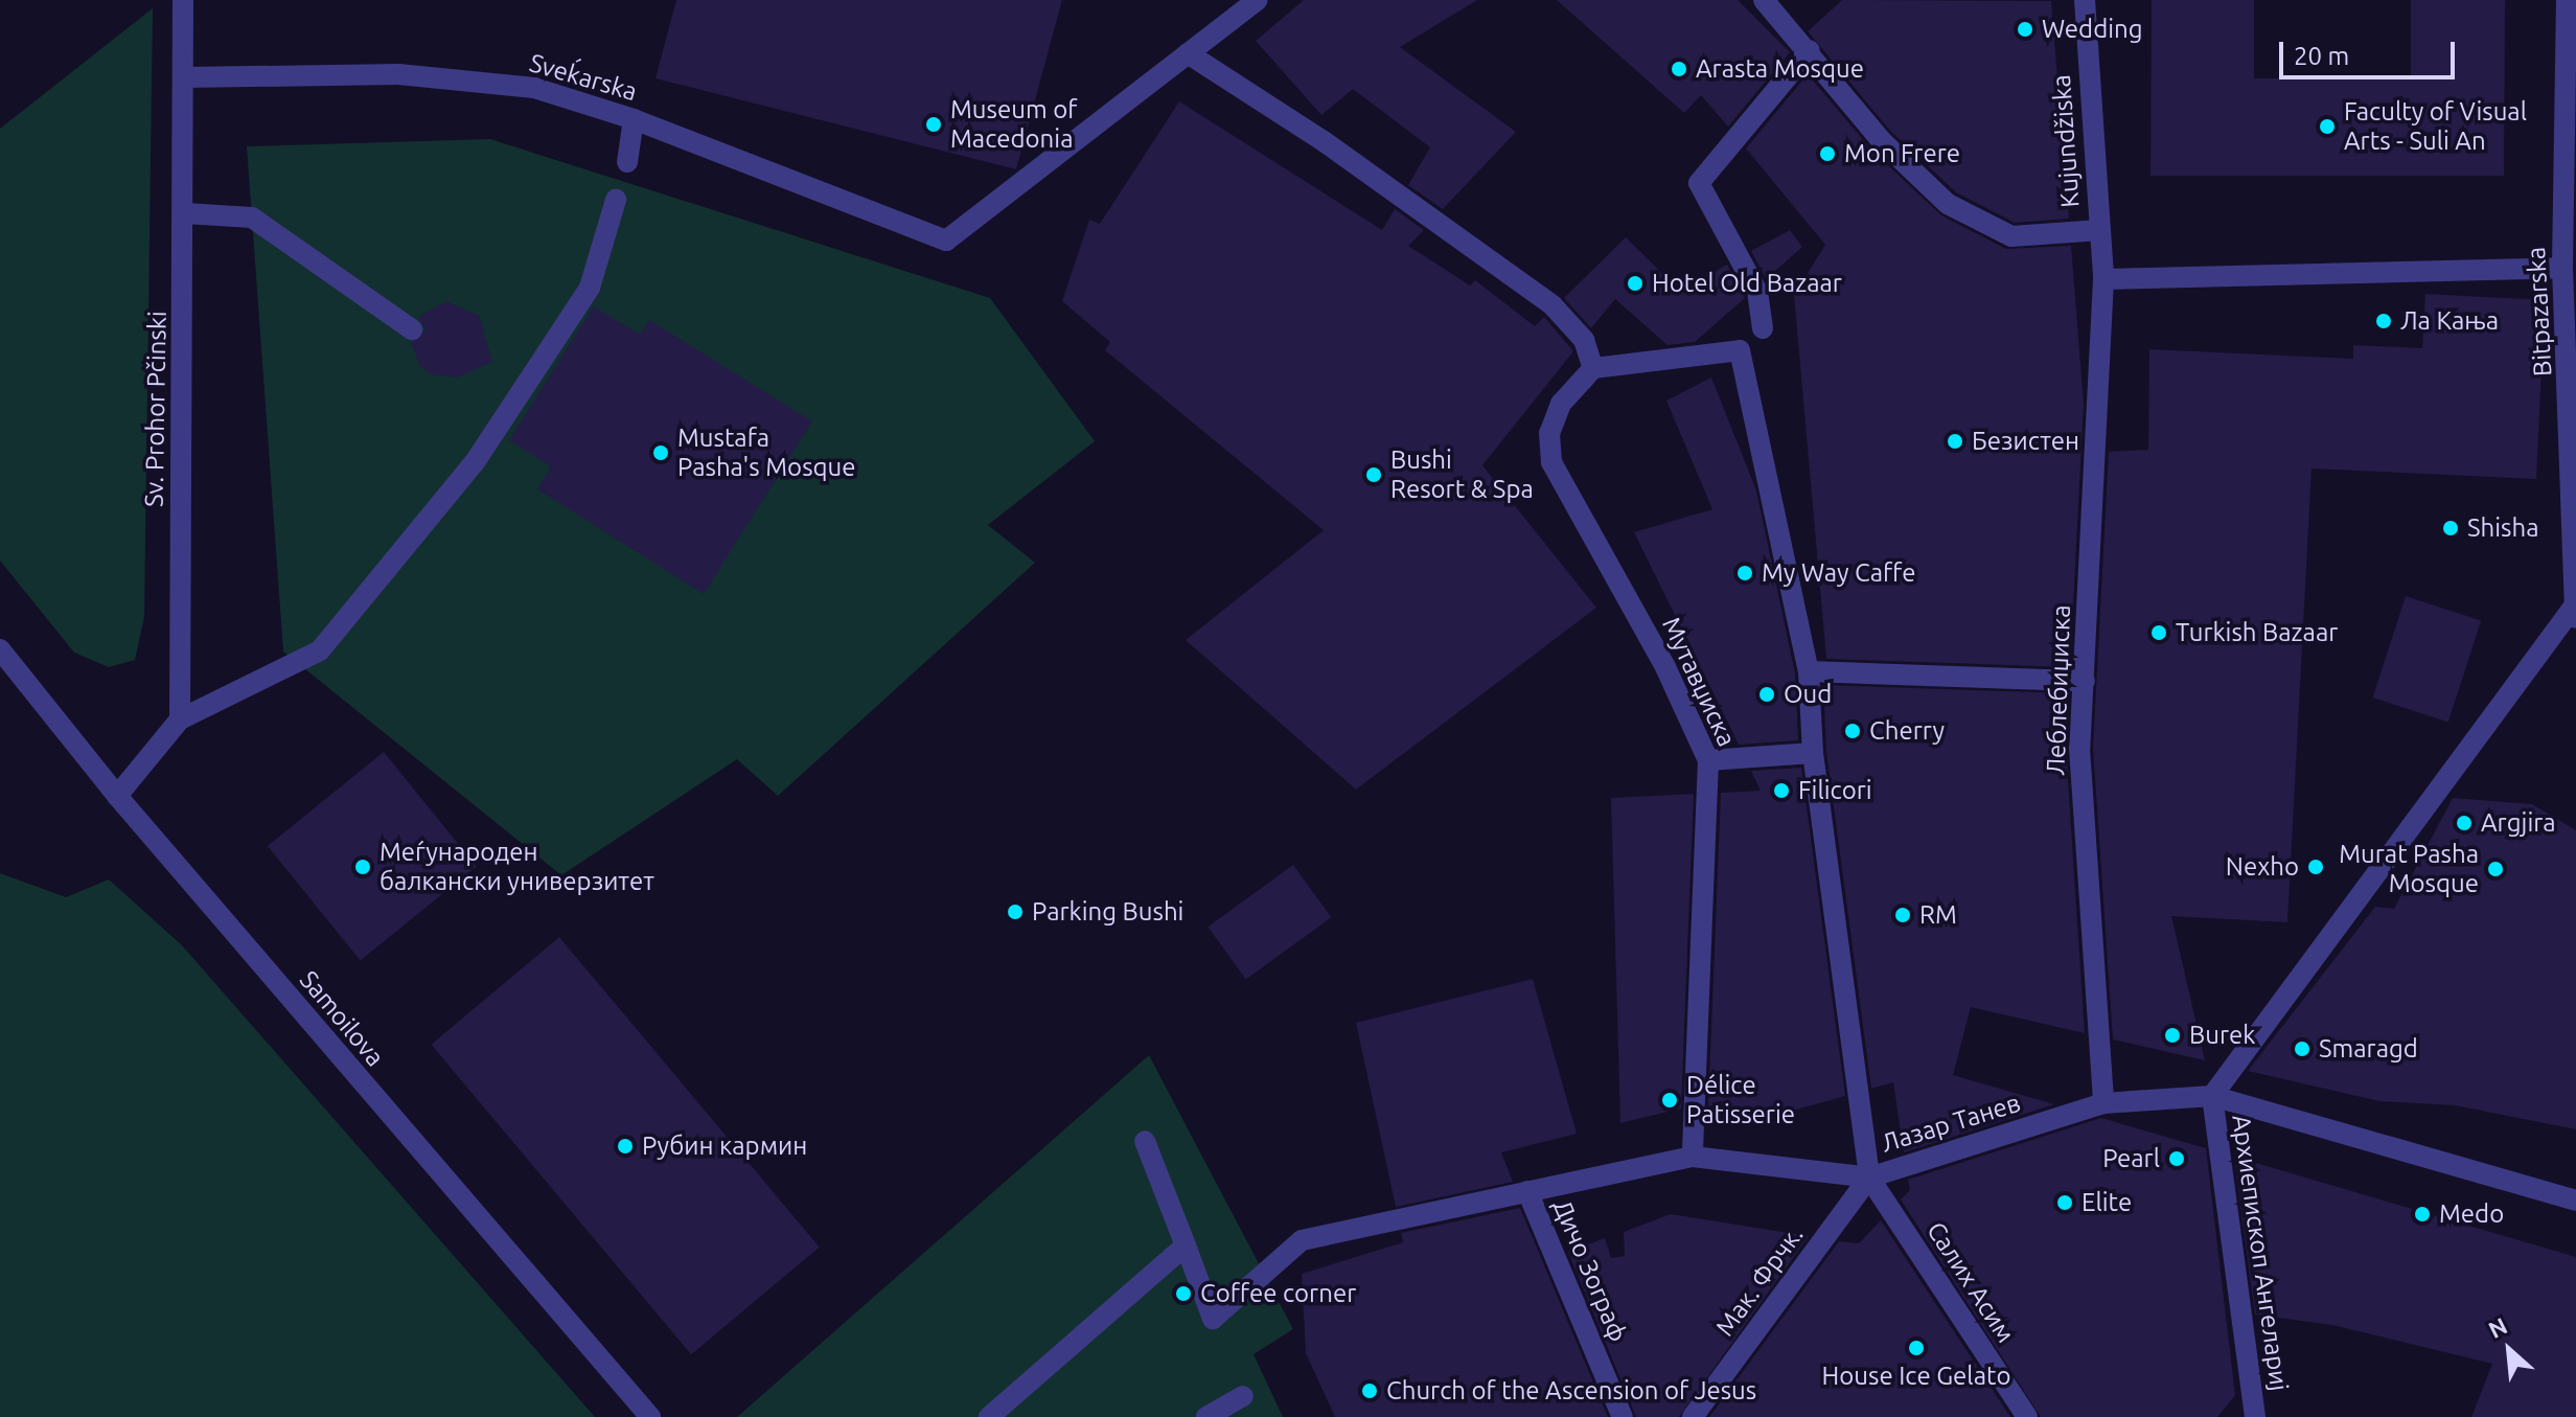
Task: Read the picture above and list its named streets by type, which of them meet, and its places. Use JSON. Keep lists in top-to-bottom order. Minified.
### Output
{"streets":{"street":["Sveḱarska","Kujundžiska","Bitpazarska","Sv. Prohor Pčinski","Мутавџиска","Леблебиџиска","Samoilova","Лазар Танев","Архиепископ Ангелариј","Дичо Зограф","Мак. Фрчк.","Салих Асим"]},"crossings":[["Sveḱarska","Sv. Prohor Pčinski"],["Kujundžiska","Леблебиџиска"],["Мутавџиска","Лазар Танев"],["Леблебиџиска","Лазар Танев"],["Лазар Танев","Архиепископ Ангелариј"],["Лазар Танев","Дичо Зограф"],["Лазар Танев","Мак. Фрчк."],["Лазар Танев","Салих Асим"],["Мак. Фрчк.","Салих Асим"]],"places":["Wedding","Arasta Mosque","Museum of Macedonia","Faculty of Visual Arts - Suli An","Mon Frere","Hotel Old Bazaar","Ла Кања","Безистен","Mustafa Pasha's Mosque","Bushi Resort & Spa","Shisha","My Way Caffe","Turkish Bazaar","Oud","Cherry","Filicori","Argjira","Меѓународен балкански универзитет","Nexho","Murat Pasha Mosque","Parking Bushi","RM","Burek","Smaragd","Délice Patisserie","Рубин кармин","Pearl","Elite","Medo","Coffee corner","House Ice Gelato","Church of the Ascension of Jesus"],"scale_bar":"20 m","north":"top left"}
